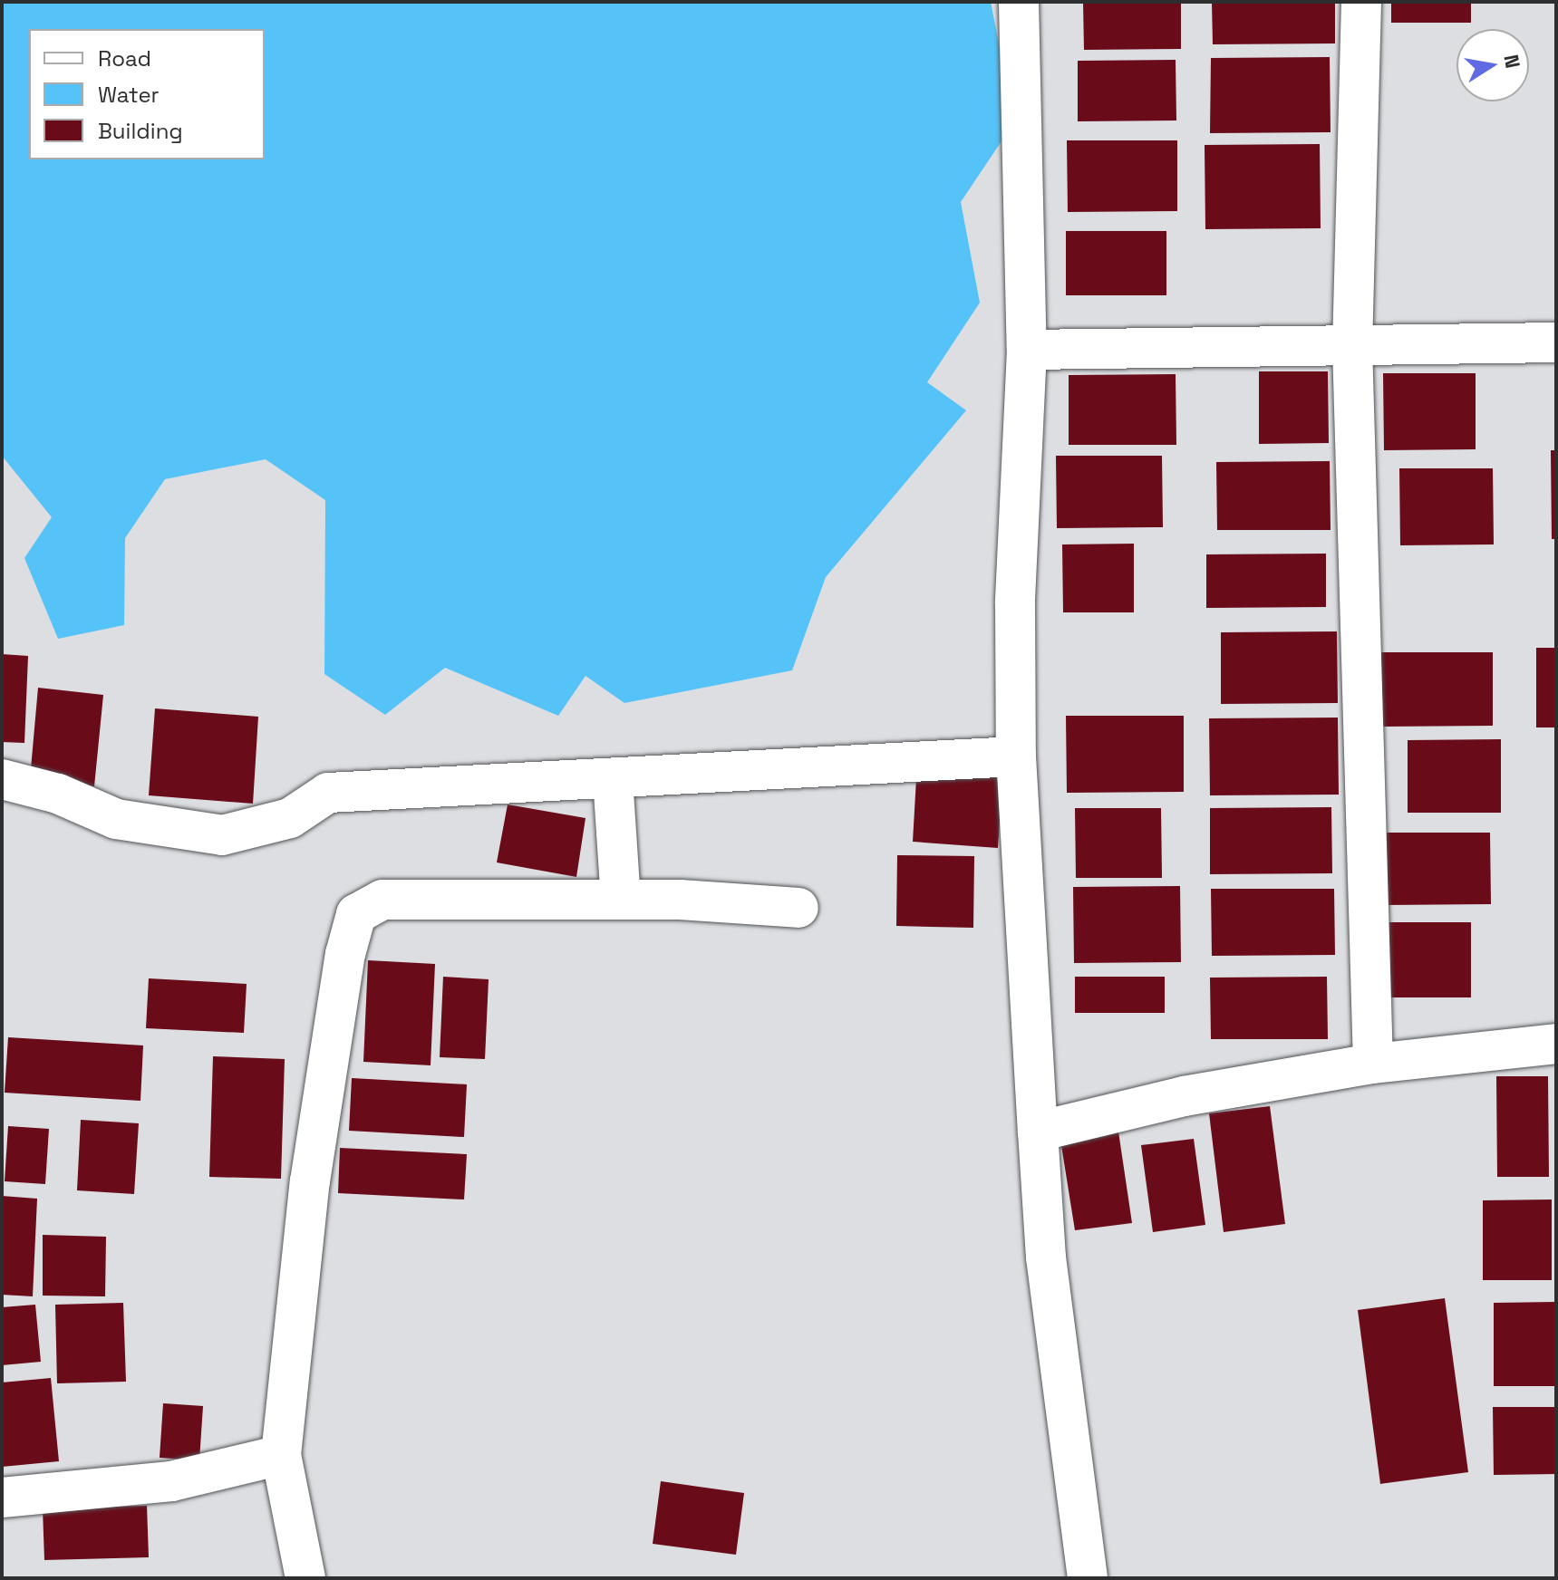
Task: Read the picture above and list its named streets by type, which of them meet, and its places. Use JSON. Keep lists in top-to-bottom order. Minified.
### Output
{"legend":["Road","Water","Building"],"north":"right"}
